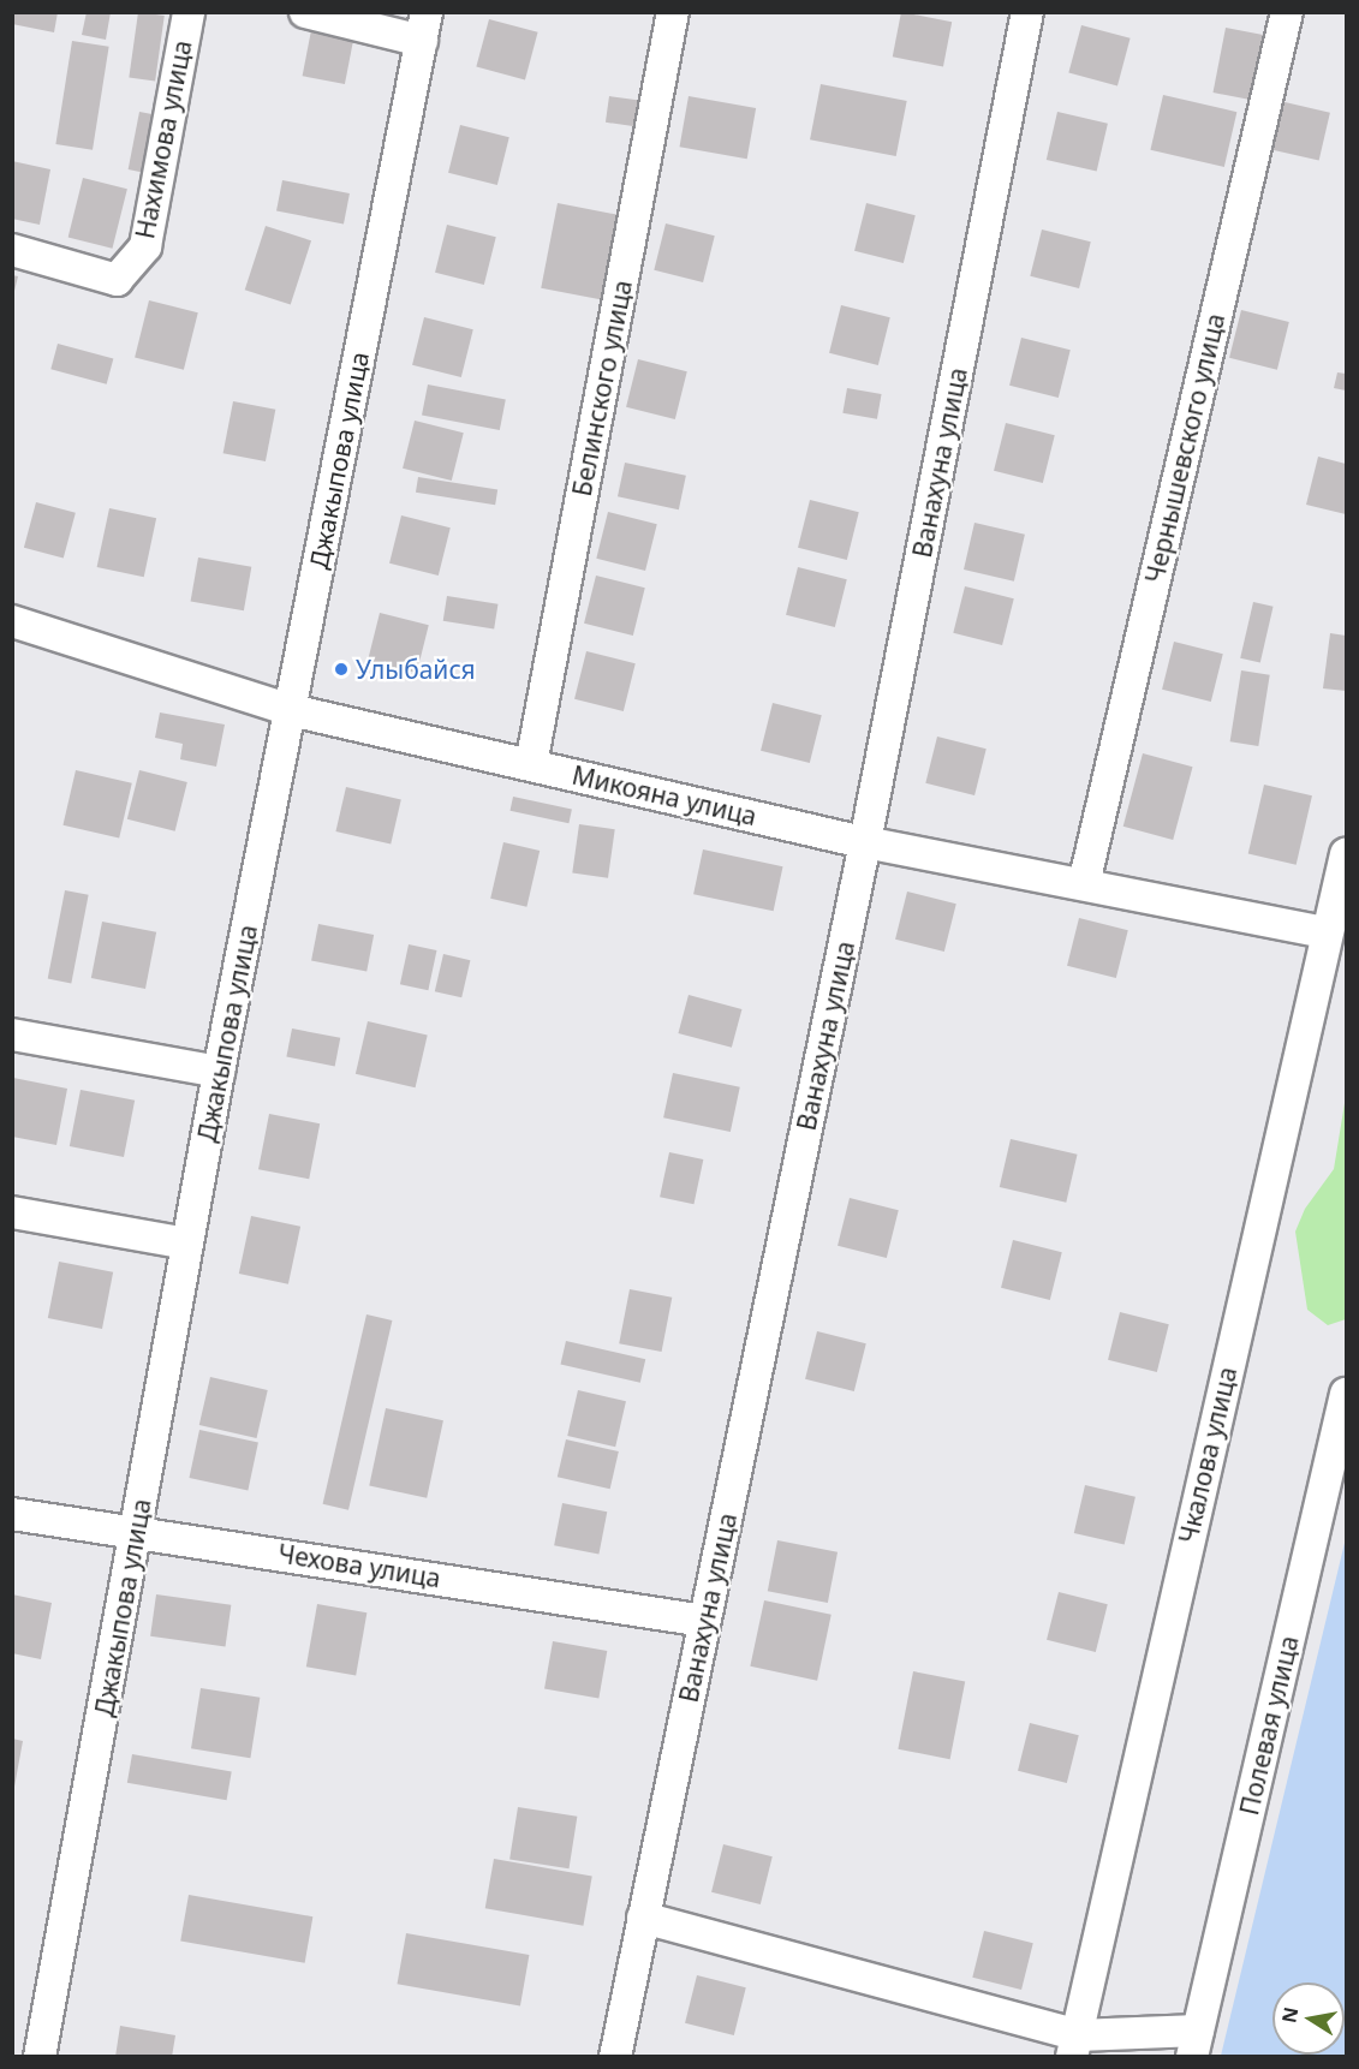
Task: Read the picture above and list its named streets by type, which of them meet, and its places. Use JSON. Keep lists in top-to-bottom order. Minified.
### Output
{"streets":{"street":["Нахимова улица","Белинского улица","Чернышевского улица","Джакыпова улица","Ванахуна улица","Микояна улица","Чкалова улица","Чехова улица","Полевая улица"]},"crossings":[["Белинского улица","Микояна улица"],["Чернышевского улица","Микояна улица"],["Джакыпова улица","Микояна улица"],["Джакыпова улица","Чехова улица"],["Ванахуна улица","Микояна улица"],["Ванахуна улица","Чехова улица"],["Микояна улица","Чкалова улица"]],"places":["Улыбайся"],"north":"left"}
